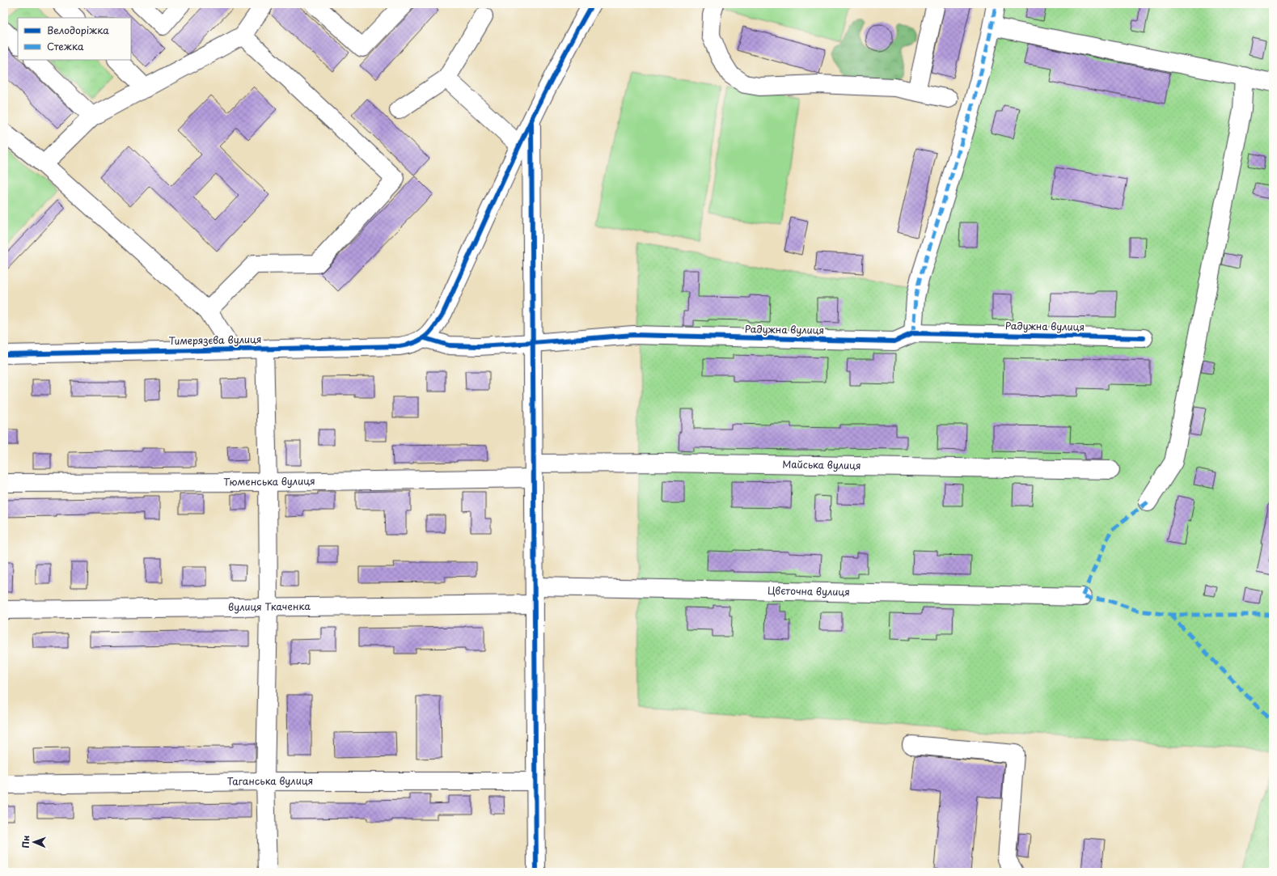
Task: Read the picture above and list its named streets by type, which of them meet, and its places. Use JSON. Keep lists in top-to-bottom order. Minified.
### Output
{"streets":{"street":["Радужна вулиця","Тимерязєва вулиця","Майська вулиця","Тюменська вулиця","Цвєточна вулиця","вулиця Ткаченка","Таганська вулиця"]},"crossings":[["Радужна вулиця","Тимерязєва вулиця"],["Майська вулиця","Тюменська вулиця"]],"legend":["Велодоріжка","Стежка"],"north":"left"}
